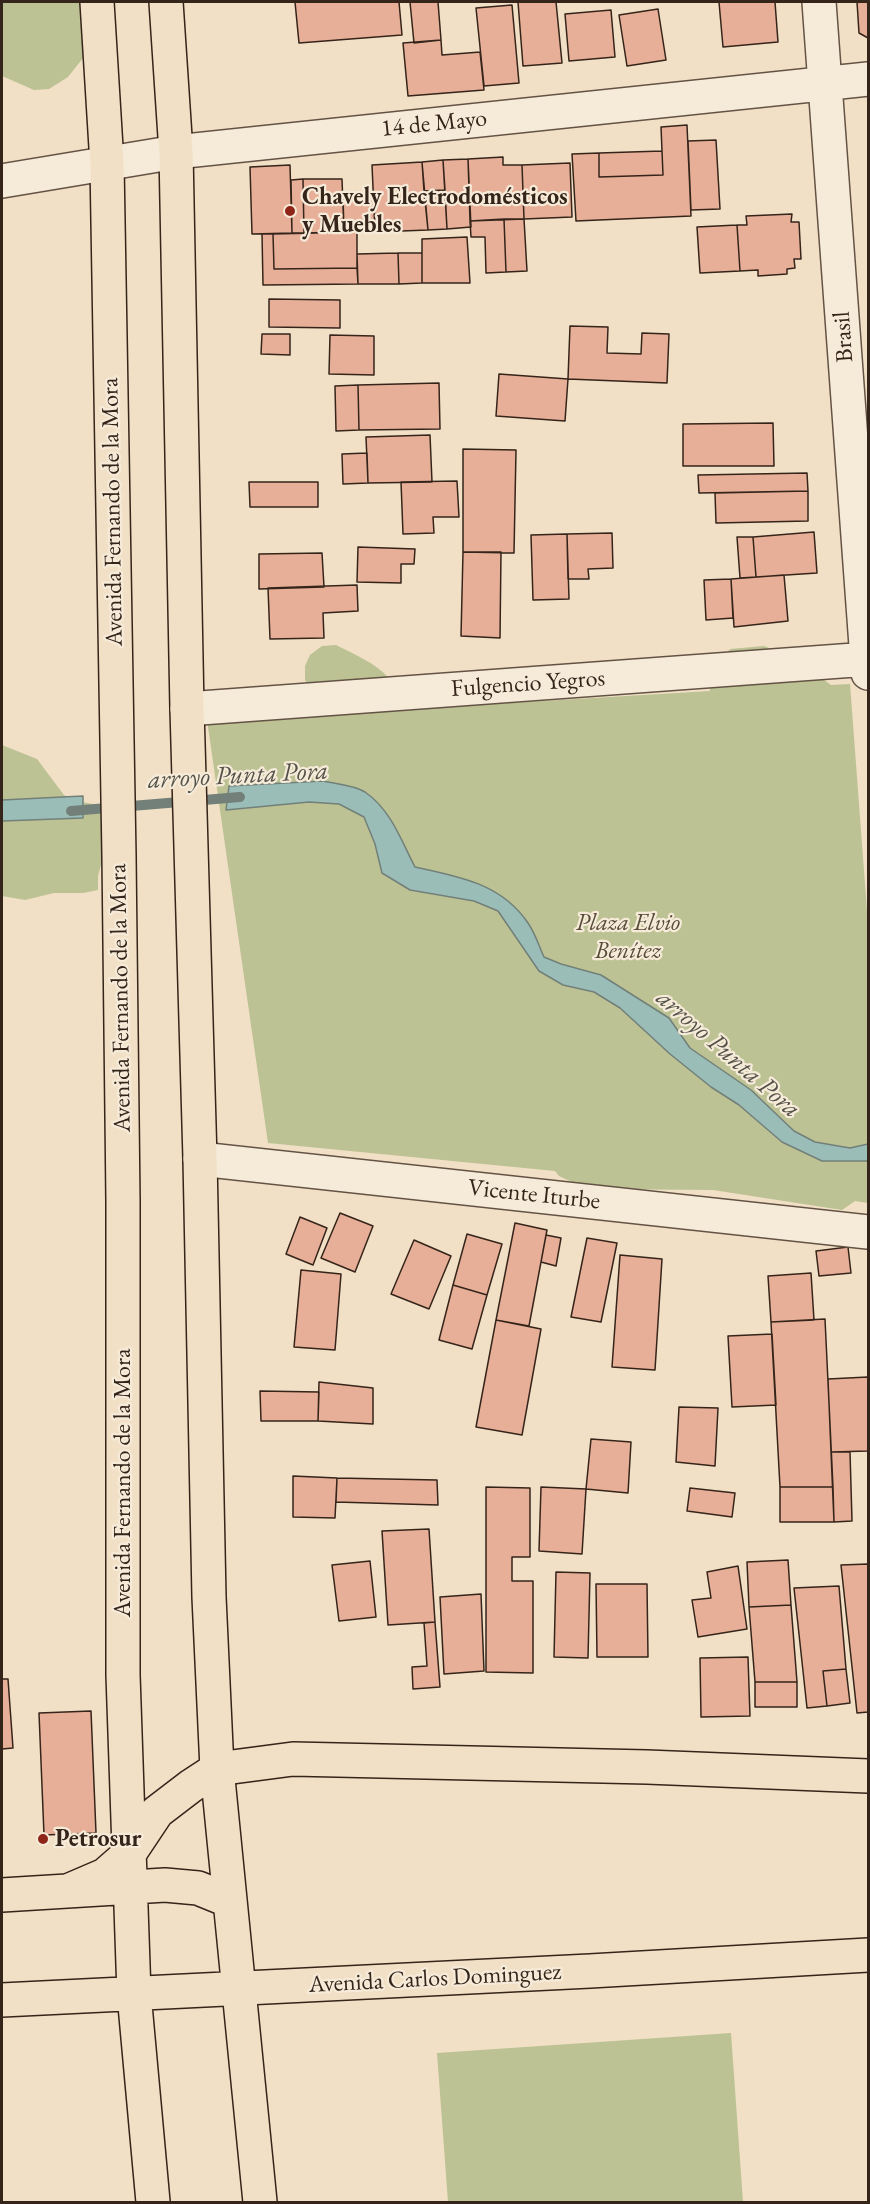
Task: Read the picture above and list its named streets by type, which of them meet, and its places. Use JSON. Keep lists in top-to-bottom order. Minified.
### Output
{"streets":{"main road":["Avenida Fernando de la Mora","Avenida Carlos Dominguez"],"street":["14 de Mayo","Brasil","Fulgencio Yegros","Vicente Iturbe"]},"crossings":[["14 de Mayo","Brasil"],["14 de Mayo","Avenida Fernando de la Mora"],["Brasil","Fulgencio Yegros"],["Avenida Fernando de la Mora","Avenida Carlos Dominguez"]],"water":["arroyo Punta Pora"],"parks":["Plaza Elvio Benítez"],"places":["Chavely Electrodomésticos y Muebles","Petrosur"]}
